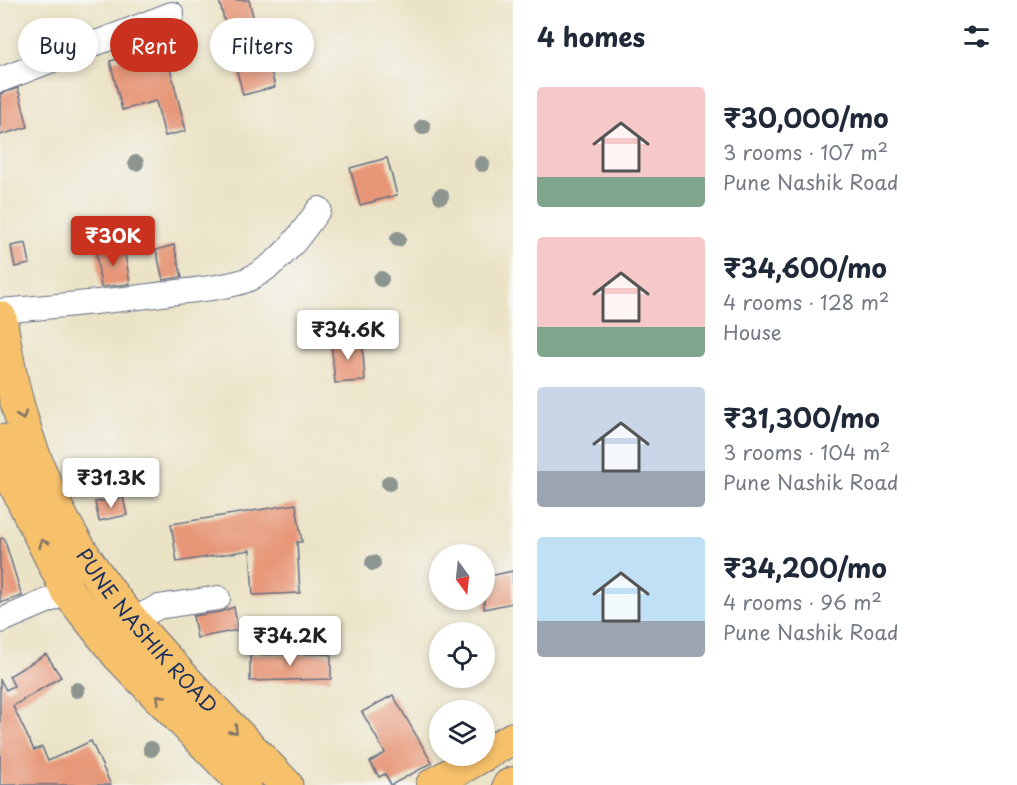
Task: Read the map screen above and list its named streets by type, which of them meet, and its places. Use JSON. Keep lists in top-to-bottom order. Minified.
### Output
{"streets":{"highway":["PUNE NASHIK ROAD"]},"north":"bottom","page":{"heading":"4 homes","chip":["Buy","Rent","Filters"],"list":[{"name":"₹30,000/mo","note":"3 rooms · 107 m² · Pune Nashik Road"},{"name":"₹34,600/mo","note":"4 rooms · 128 m² · House"},{"name":"₹31,300/mo","note":"3 rooms · 104 m² · Pune Nashik Road"},{"name":"₹34,200/mo","note":"4 rooms · 96 m² · Pune Nashik Road"}],"price":["₹30K","₹34.6K","₹31.3K","₹34.2K"]}}
